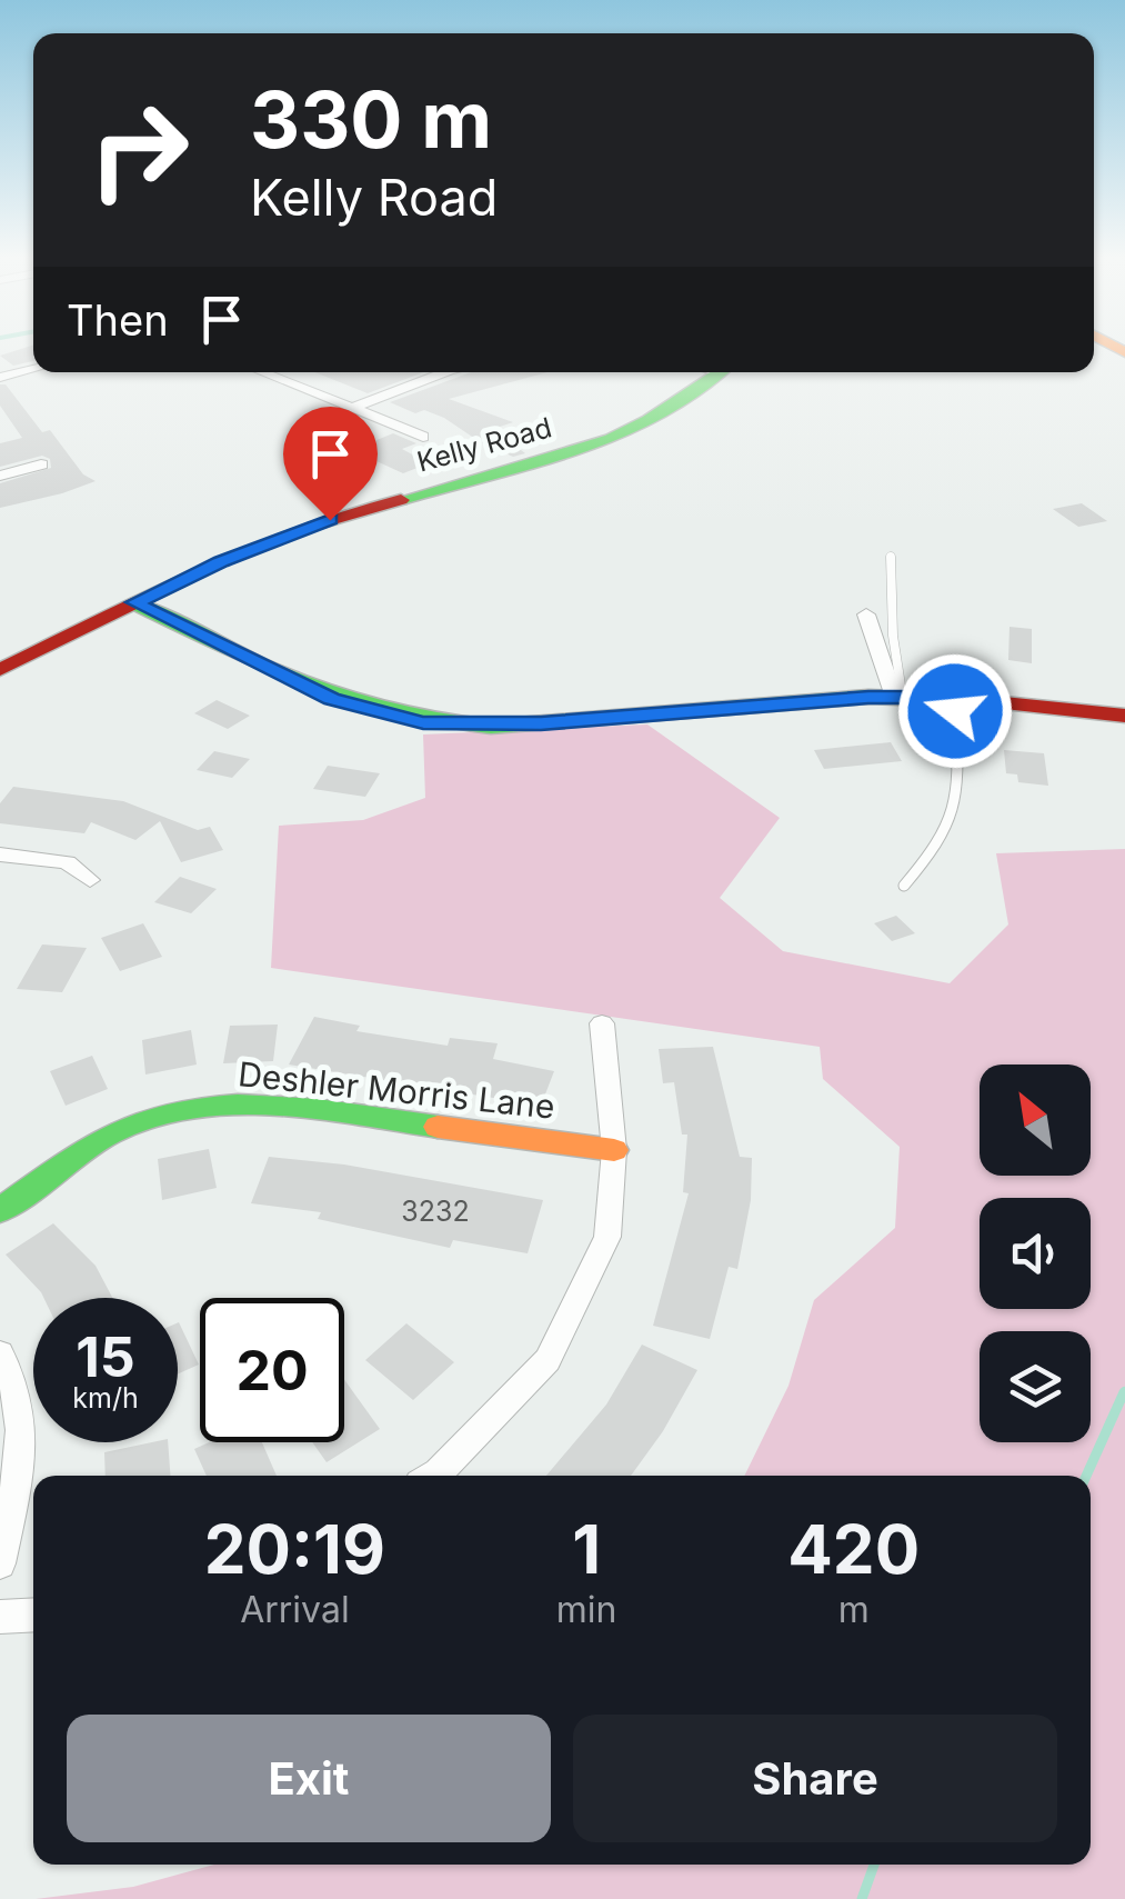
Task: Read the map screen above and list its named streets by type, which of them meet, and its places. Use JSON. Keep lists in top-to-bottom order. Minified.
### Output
{"streets":{"street":["Kelly Road","Deshler Morris Lane"]},"house_numbers":["3232"],"north":"top left","page":{"turn":["330 m","Kelly Road"],"then":"Then","speed":"15 km/h","limit":"20","eta":["20:19","Arrival","1","min","420","m"],"buttons":["Exit","Share"]}}
